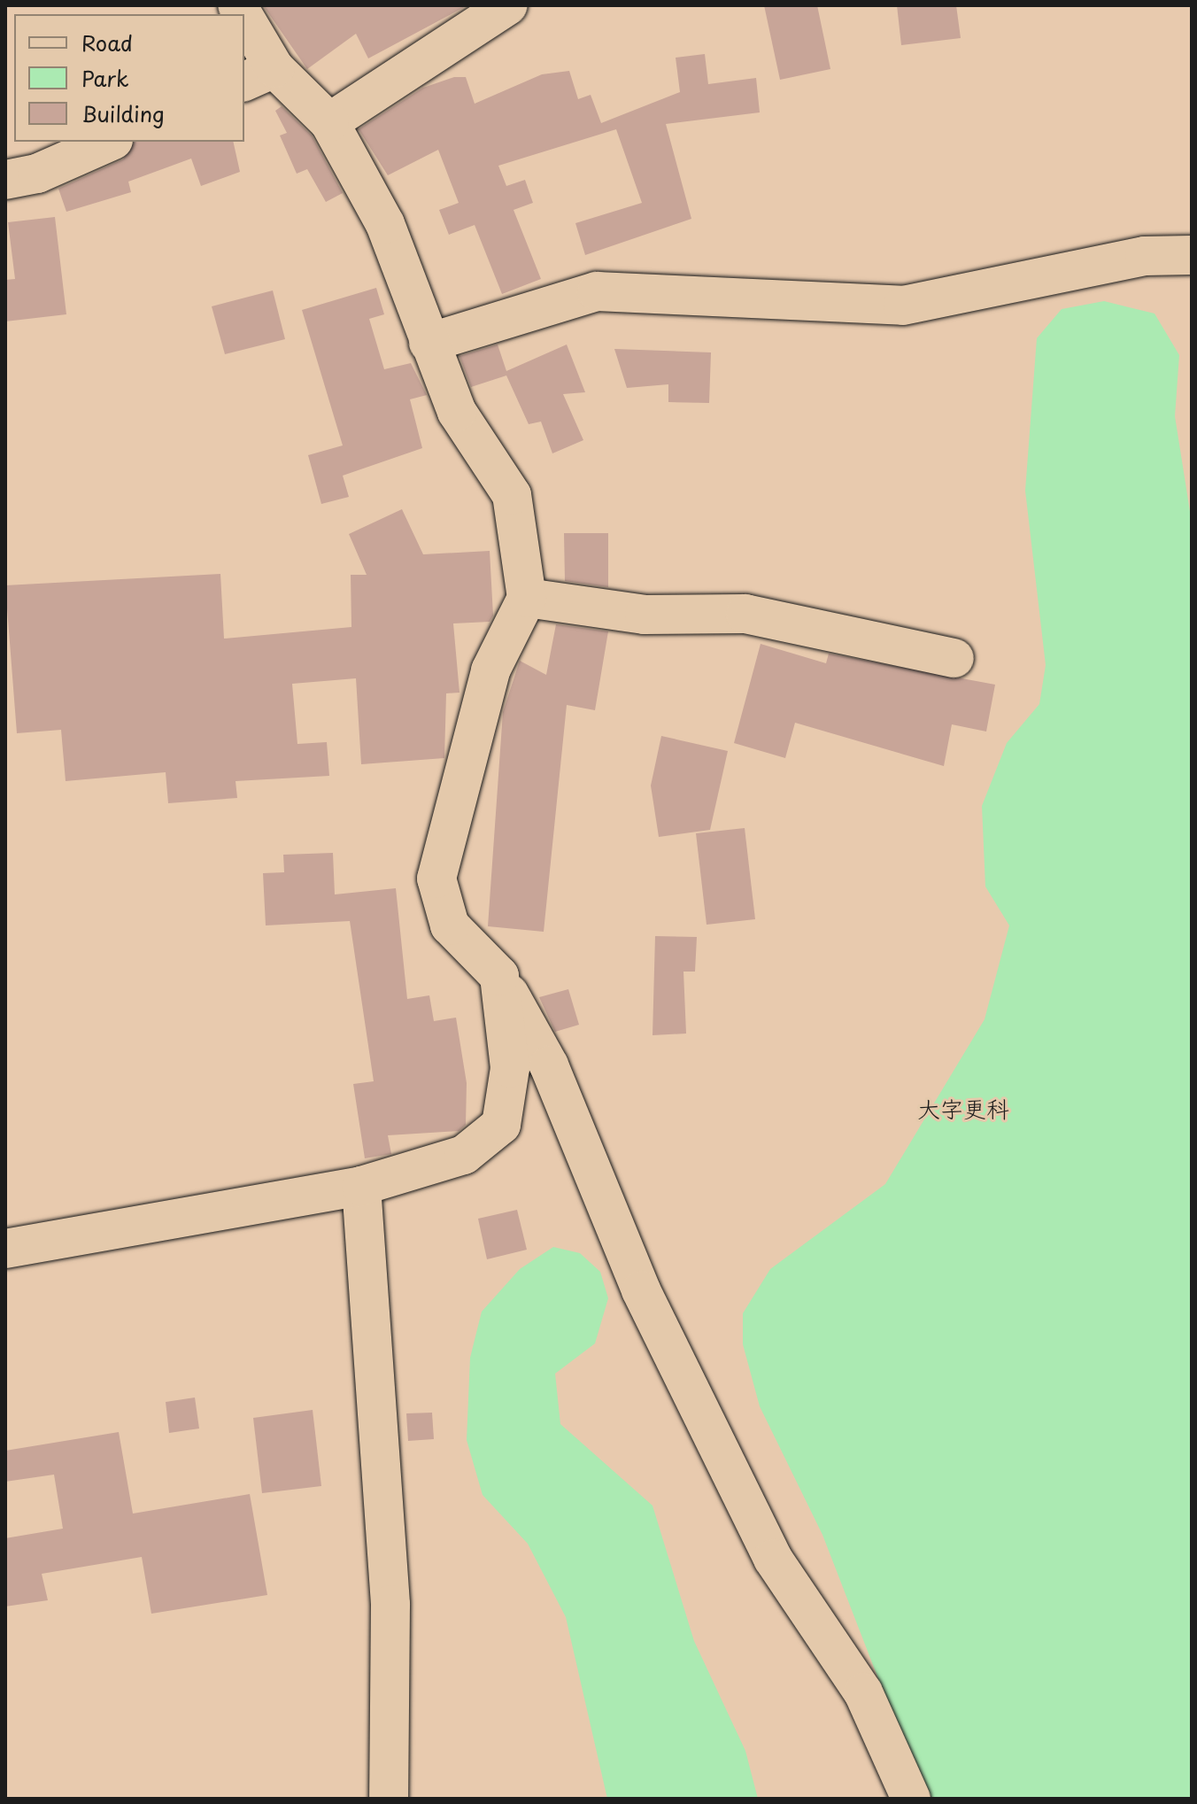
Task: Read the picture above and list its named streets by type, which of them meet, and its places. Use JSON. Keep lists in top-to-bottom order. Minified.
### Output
{"districts":["大字更科"],"legend":["Road","Park","Building"]}
